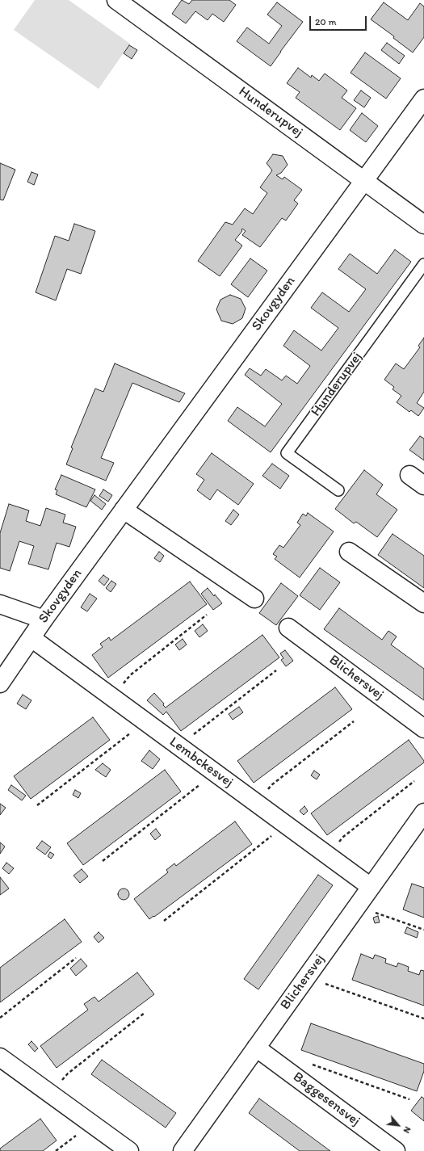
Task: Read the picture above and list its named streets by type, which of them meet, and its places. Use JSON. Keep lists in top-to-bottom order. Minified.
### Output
{"streets":{"street":["Hunderupvej","Skovgyden","Blichersvej","Lembckesvej","Baggesensvej"]},"crossings":[["Hunderupvej","Skovgyden"],["Skovgyden","Lembckesvej"],["Blichersvej","Lembckesvej"],["Blichersvej","Baggesensvej"]],"scale_bar":"20 m","north":"bottom right"}
